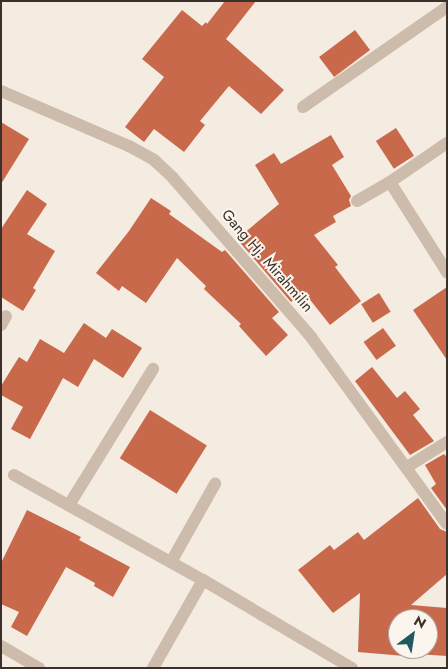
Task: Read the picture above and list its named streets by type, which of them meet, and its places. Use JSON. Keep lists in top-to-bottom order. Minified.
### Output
{"streets":{"street":["Gang Hj. Mirahmilin"]},"north":"top right"}
